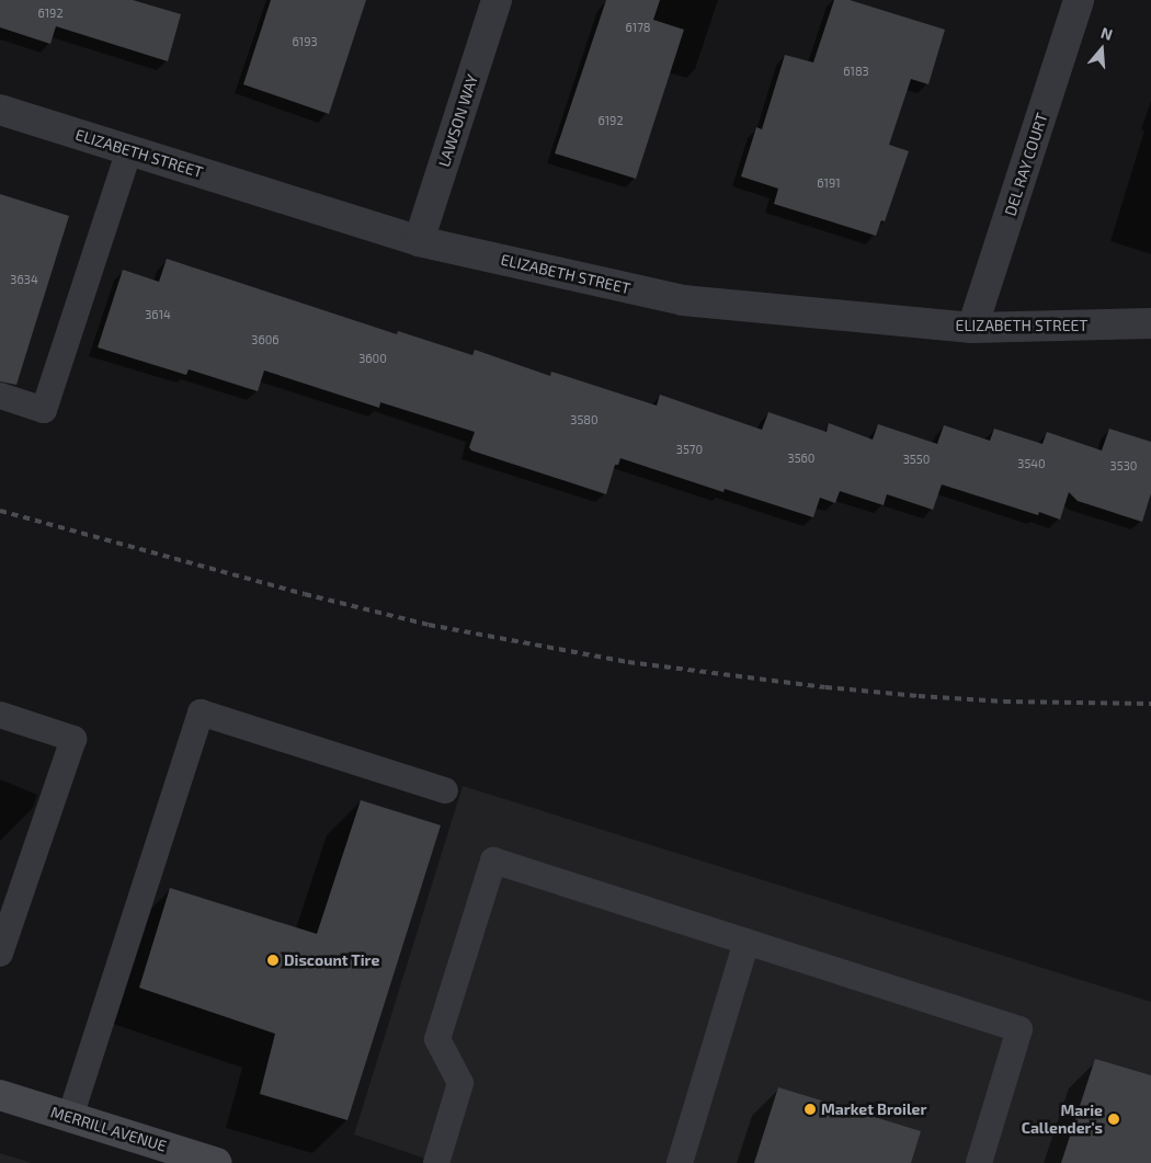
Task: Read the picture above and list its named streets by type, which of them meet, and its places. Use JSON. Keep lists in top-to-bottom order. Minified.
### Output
{"streets":{"street":["LAWSON WAY","ELIZABETH STREET","DEL RAY COURT","MERRILL AVENUE"]},"crossings":[["LAWSON WAY","ELIZABETH STREET"],["ELIZABETH STREET","DEL RAY COURT"]],"places":["Discount Tire","Market Broiler","Marie Callender's"],"house_numbers":["6192","6178","6193","6183","6192","6191","3634","3614","3606","3600","3580","3570","3560","3550","3540","3530"],"north":"top"}
